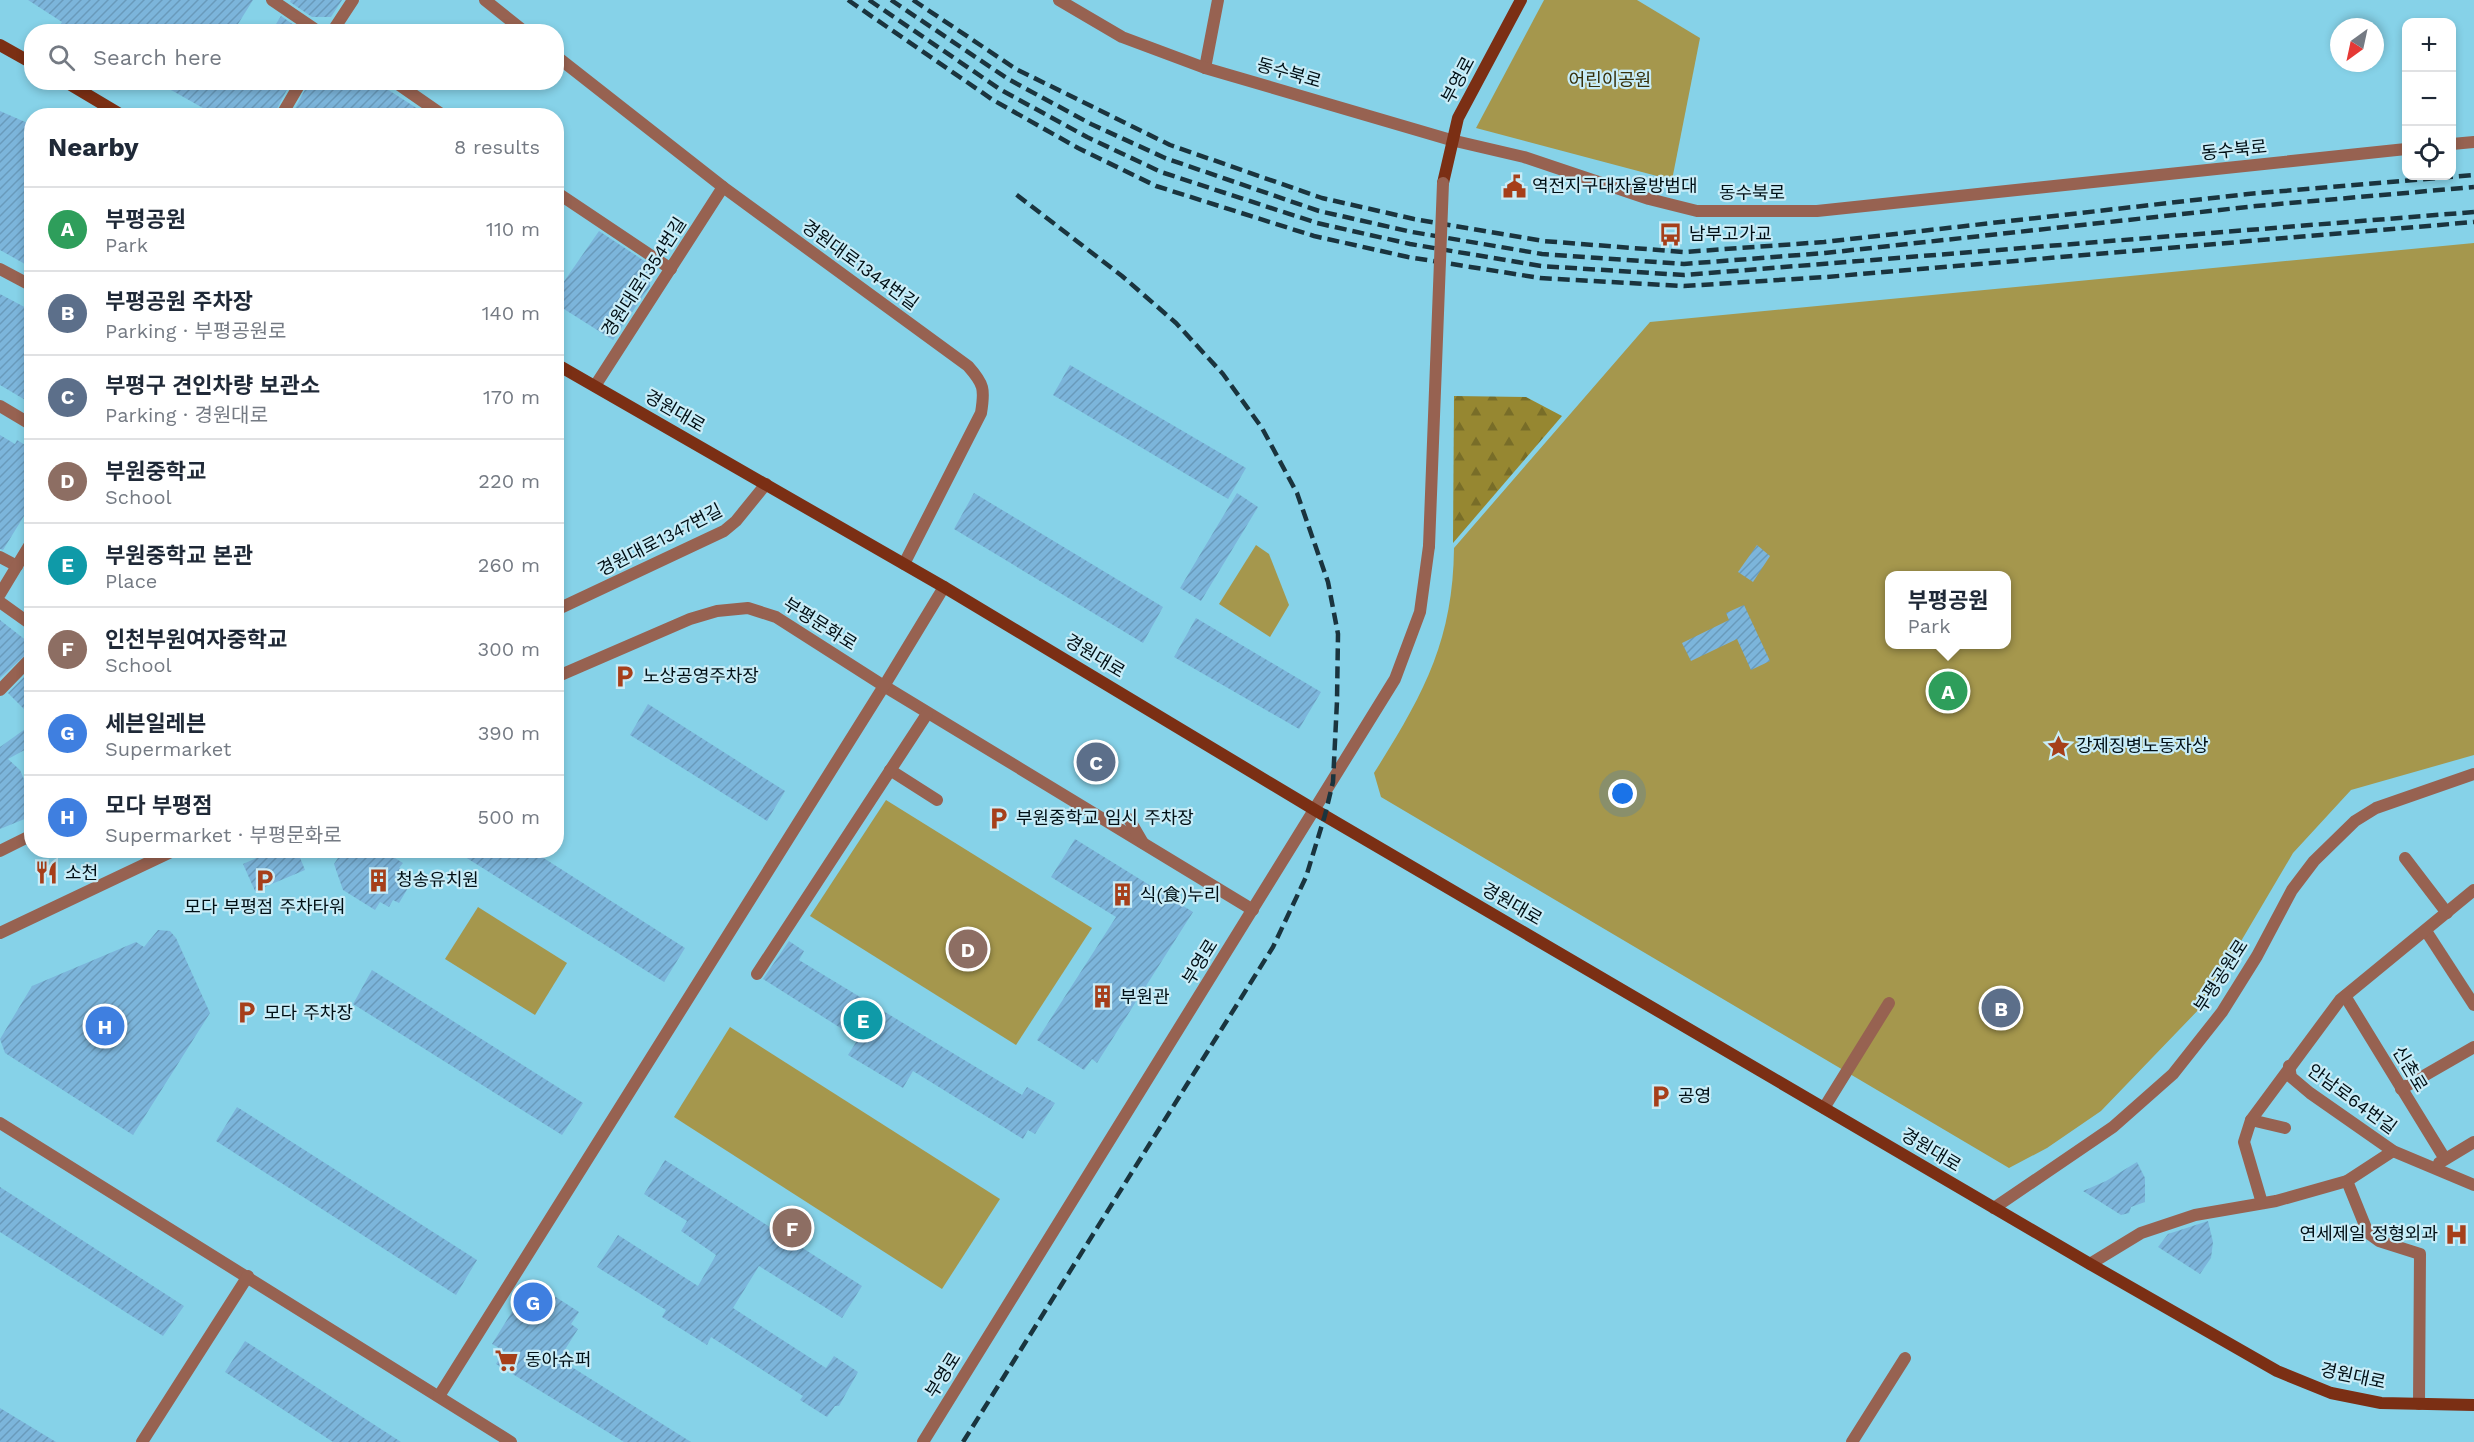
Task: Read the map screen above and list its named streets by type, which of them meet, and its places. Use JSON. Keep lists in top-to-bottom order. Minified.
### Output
{"streets":{"main road":["부영로","경원대로"],"street":["동수북로","경원대로1344번길","경원대로1354번길","경원대로1347번길","부평문화로","부평공원로","신촌로","안남로64번길"]},"crossings":[["동수북로","부영로"],["부영로","경원대로"],["부영로","부평문화로"],["경원대로1344번길","경원대로1354번길"],["경원대로1344번길","경원대로"],["경원대로1354번길","경원대로"],["경원대로","경원대로1347번길"],["경원대로","부평공원로"],["신촌로","안남로64번길"]],"parks":["어린이공원"],"places":{"public building":["역전지구대자율방범대"],"bus stop":["남부고가교"],"parking":["노상공영주차장","부원중학교 임시 주차장","모다 부평점 주차타워","모다 주차장","공영"],"place":["강제징병노동자상"],"restaurant":["소천"],"building":["청송유치원","식(食)누리","부원관"],"hospital":["연세제일 정형외과"],"supermarket":["동아슈퍼"]},"north":"bottom left","page":{"map_buttons":["+","−"],"search":"Search here","heading":["Nearby","8 results"],"list":[{"mark":"A","name":"부평공원","note":"Park","value":"110 m"},{"mark":"B","name":"부평공원 주차장","note":"Parking · 부평공원로","value":"140 m"},{"mark":"C","name":"부평구 견인차량 보관소","note":"Parking · 경원대로","value":"170 m"},{"mark":"D","name":"부원중학교","note":"School","value":"220 m"},{"mark":"E","name":"부원중학교 본관","note":"Place","value":"260 m"},{"mark":"F","name":"인천부원여자중학교","note":"School","value":"300 m"},{"mark":"G","name":"세븐일레븐","note":"Supermarket","value":"390 m"},{"mark":"H","name":"모다 부평점","note":"Supermarket · 부평문화로","value":"500 m"}],"popup":["부평공원","Park"],"pins":["A","C","D","B","E","H","F","G"]}}
